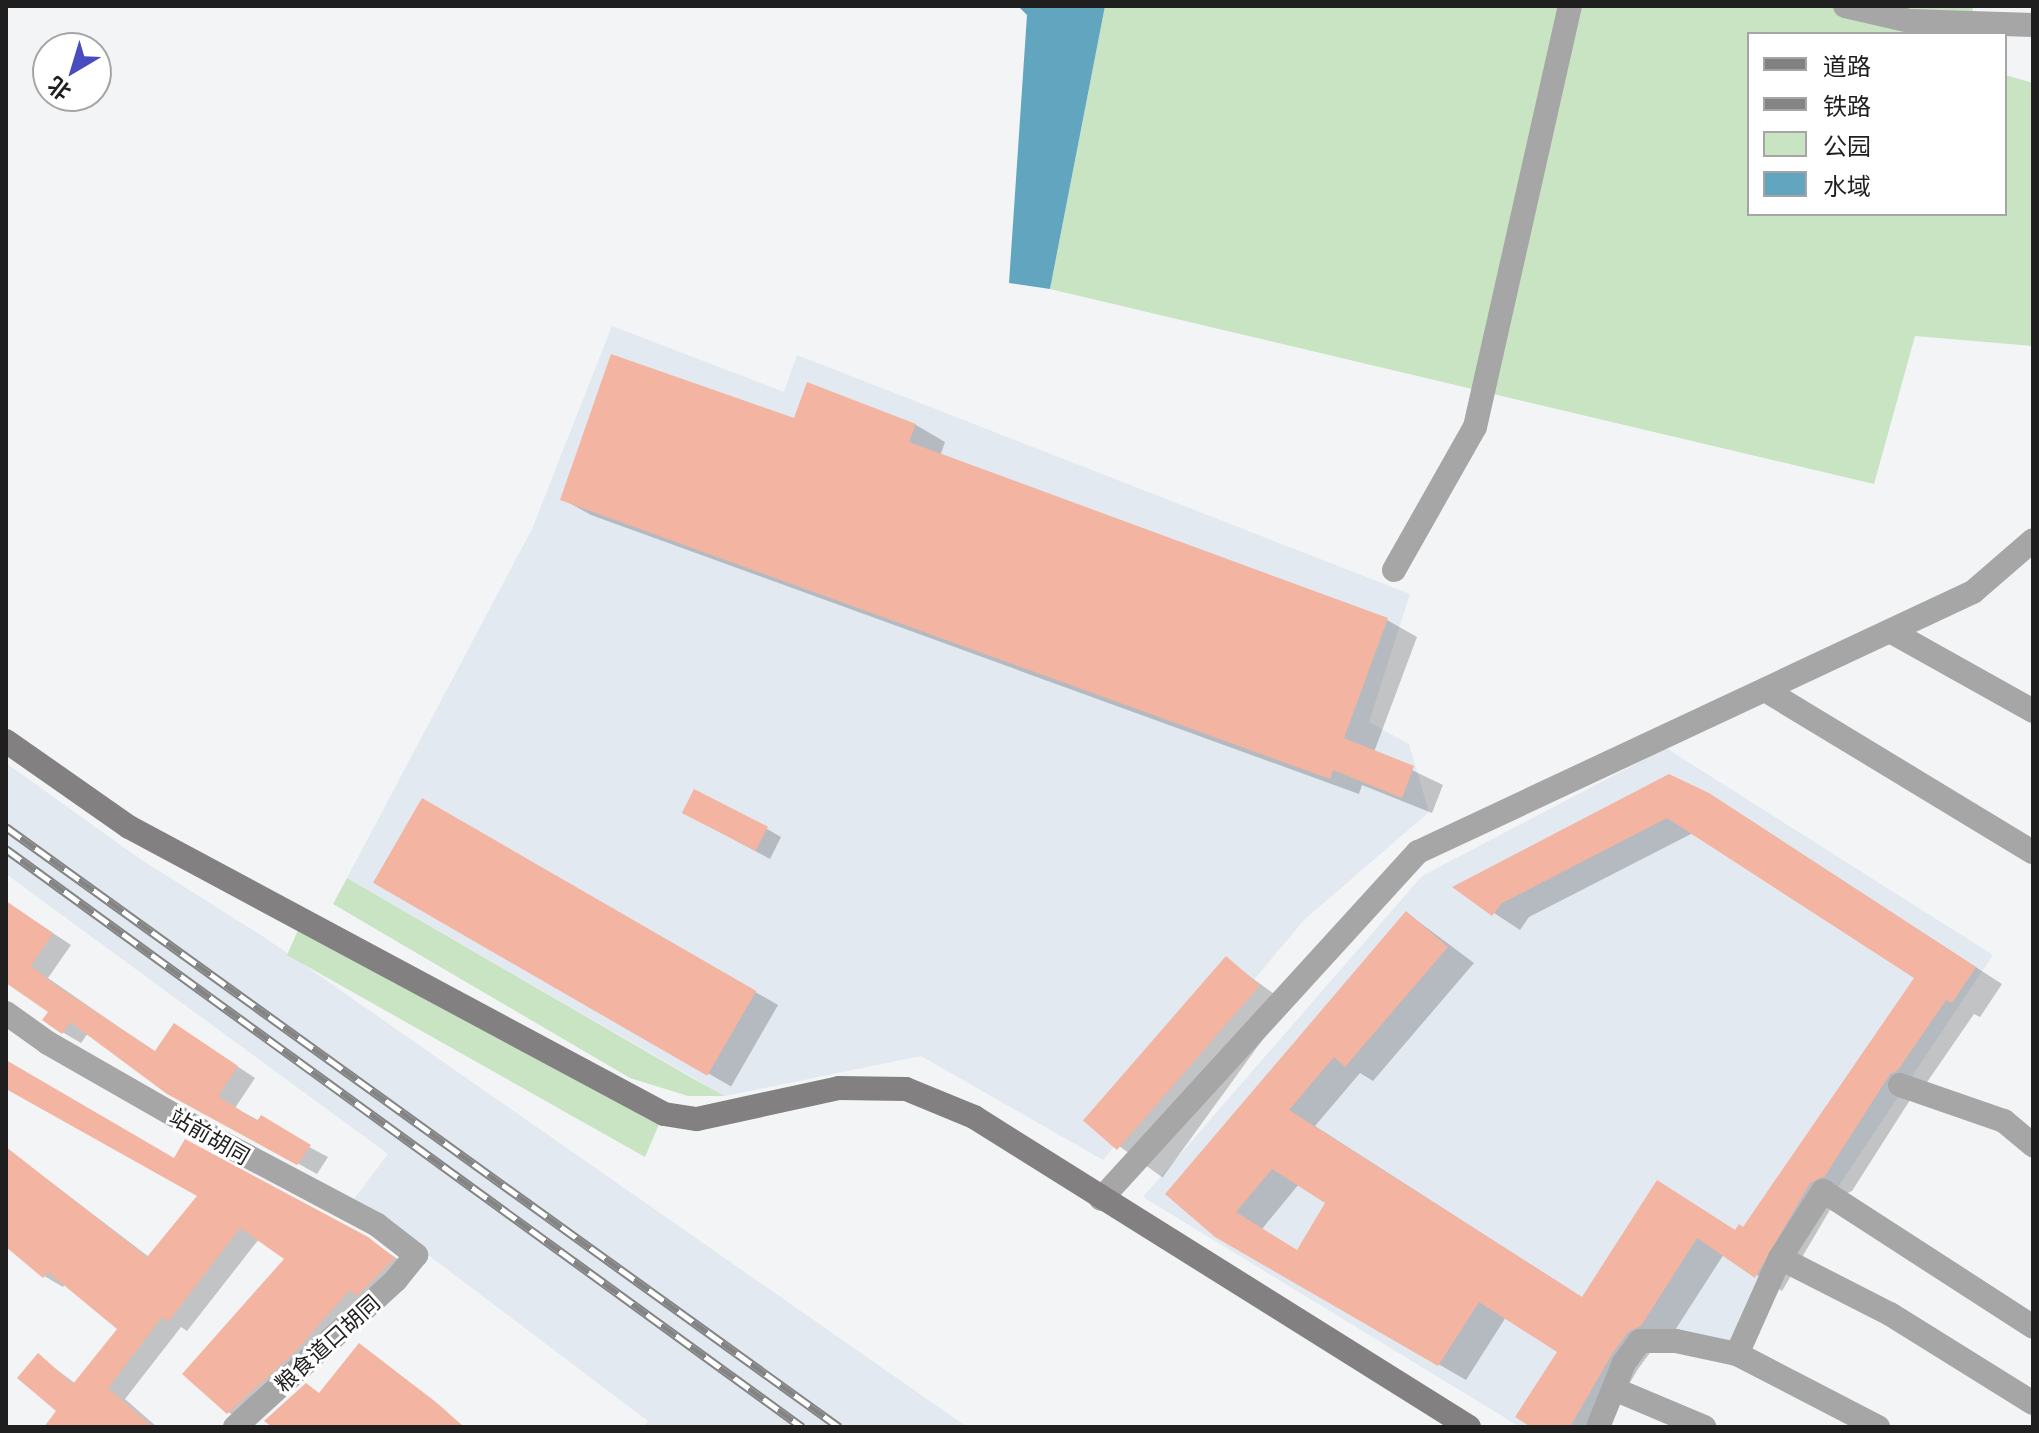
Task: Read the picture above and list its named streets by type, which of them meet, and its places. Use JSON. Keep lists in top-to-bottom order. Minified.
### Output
{"streets":{"street":["站前胡同","粮食道口胡同"]},"crossings":[["站前胡同","粮食道口胡同"]],"legend":["道路","铁路","公园","水域"],"north":"bottom left"}
